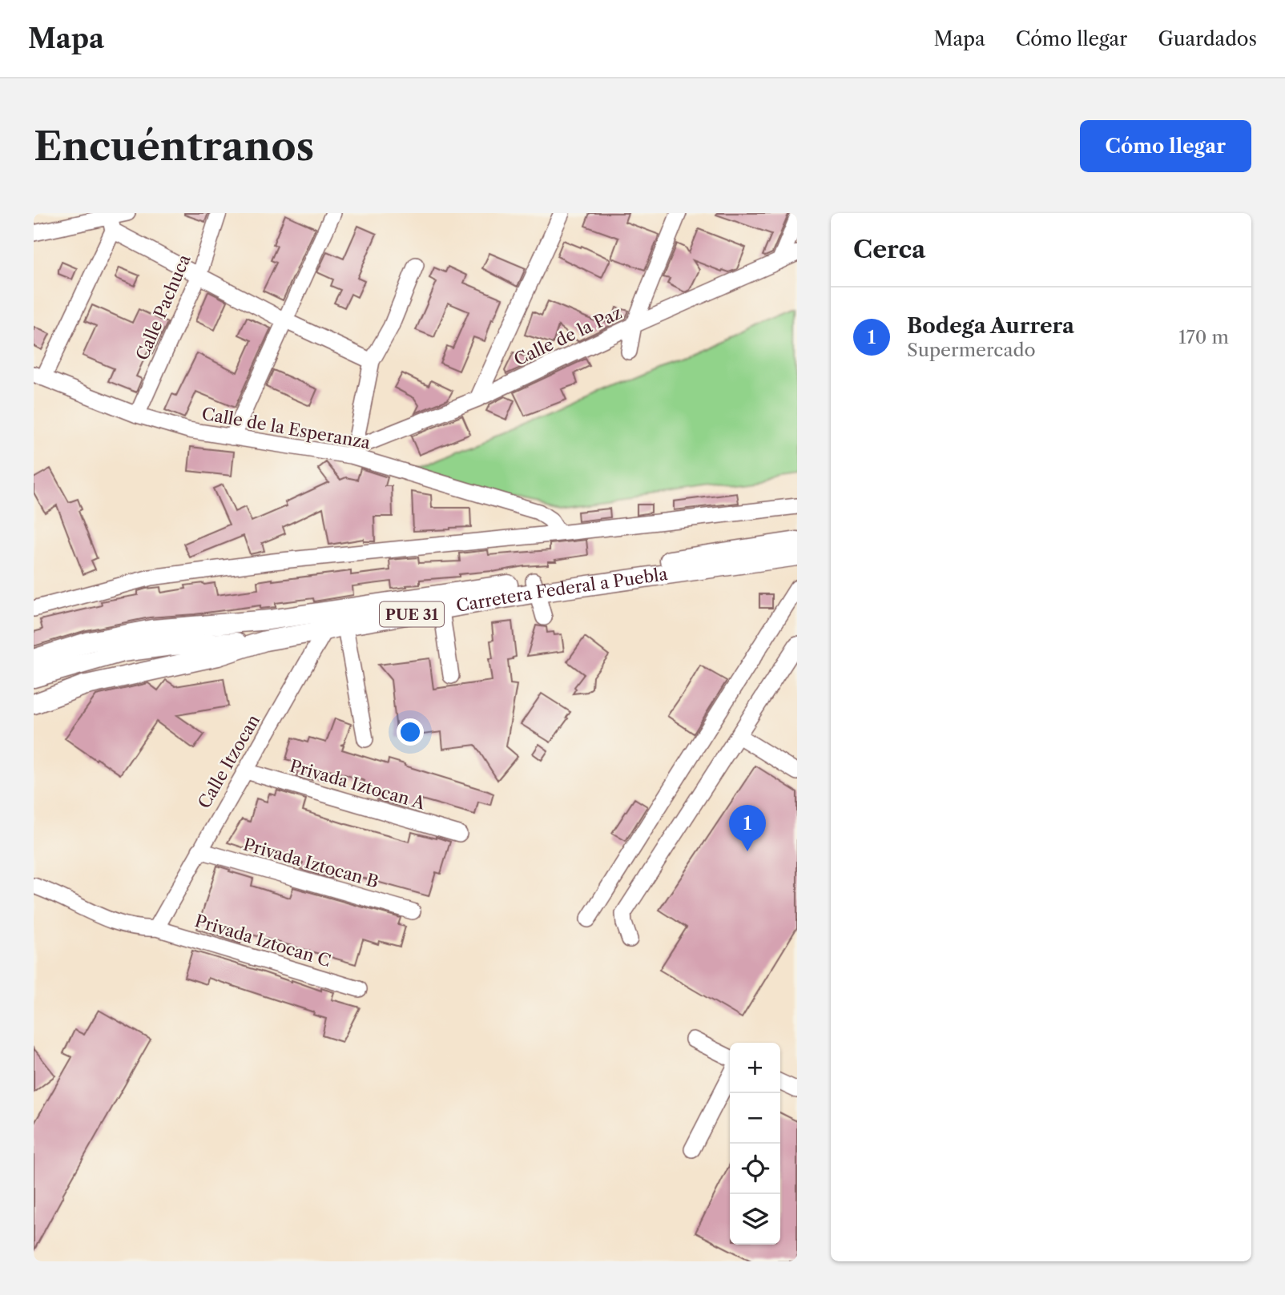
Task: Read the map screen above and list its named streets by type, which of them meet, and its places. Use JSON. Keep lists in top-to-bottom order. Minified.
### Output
{"streets":{"main road":["Carretera Federal a Puebla","PUE 31"],"street":["Calle Pachuca","Calle de la Paz","Calle de la Esperanza","Calle Itzocan","Privada Iztocan A","Privada Iztocan B","Privada Iztocan C"]},"crossings":[["Calle Pachuca","Calle de la Esperanza"],["Calle de la Paz","Calle de la Esperanza"],["Carretera Federal a Puebla","Calle Itzocan"],["Calle Itzocan","Privada Iztocan A"],["Calle Itzocan","Privada Iztocan B"],["Calle Itzocan","Privada Iztocan C"]],"page":{"header":"Mapa","nav":["Mapa","Cómo llegar","Guardados"],"buttons":"Cómo llegar","title":"Encuéntranos","heading":"Cerca","list":[{"mark":"1","name":"Bodega Aurrera","note":"Supermercado","value":"170 m"}],"pins":"1","map_buttons":["+","−"]}}
